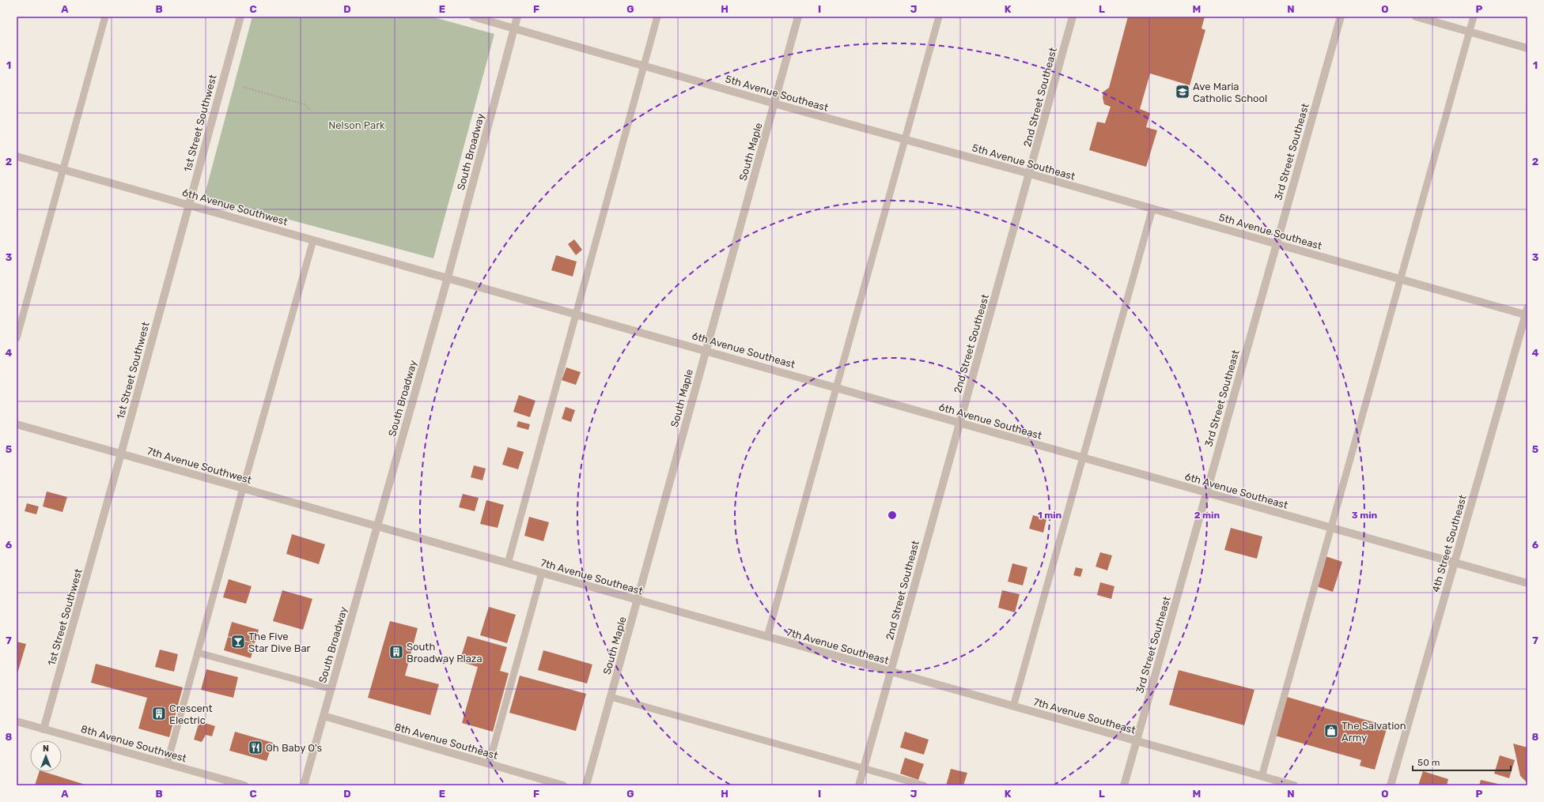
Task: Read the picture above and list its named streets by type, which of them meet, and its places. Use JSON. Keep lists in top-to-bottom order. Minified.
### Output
{"streets":{"street":["5th Avenue Southeast","2nd Street Southeast","1st Street Southwest","South Broadway","South Maple","3rd Street Southeast","6th Avenue Southwest","6th Avenue Southeast","7th Avenue Southwest","4th Street Southeast","7th Avenue Southeast","8th Avenue Southeast","8th Avenue Southwest"]},"crossings":[["5th Avenue Southeast","2nd Street Southeast"],["5th Avenue Southeast","South Broadway"],["5th Avenue Southeast","South Maple"],["5th Avenue Southeast","3rd Street Southeast"],["5th Avenue Southeast","4th Street Southeast"],["2nd Street Southeast","6th Avenue Southeast"],["2nd Street Southeast","7th Avenue Southeast"],["1st Street Southwest","6th Avenue Southwest"],["1st Street Southwest","7th Avenue Southwest"],["1st Street Southwest","8th Avenue Southwest"],["South Broadway","6th Avenue Southwest"],["South Broadway","6th Avenue Southeast"],["South Broadway","7th Avenue Southwest"],["South Broadway","7th Avenue Southeast"],["South Broadway","8th Avenue Southeast"],["South Maple","6th Avenue Southeast"],["South Maple","7th Avenue Southeast"],["3rd Street Southeast","6th Avenue Southeast"],["3rd Street Southeast","7th Avenue Southeast"],["6th Avenue Southwest","6th Avenue Southeast"],["6th Avenue Southeast","4th Street Southeast"],["7th Avenue Southwest","7th Avenue Southeast"]],"parks":["Nelson Park"],"places":{"school or university":["Ave Maria Catholic School"],"bar":["The Five Star Dive Bar"],"building":["South Broadway Plaza","Crescent Electric"],"shop":["The Salvation Army"],"restaurant":["Oh Baby O's"]},"scale_bar":"50 m","north":"top","grid":{"columns":["A","B","C","D","E","F","G","H","I","J","K","L","M","N","O","P"],"rows":["1","2","3","4","5","6","7","8"]},"rings":["1 min","2 min","3 min"]}
